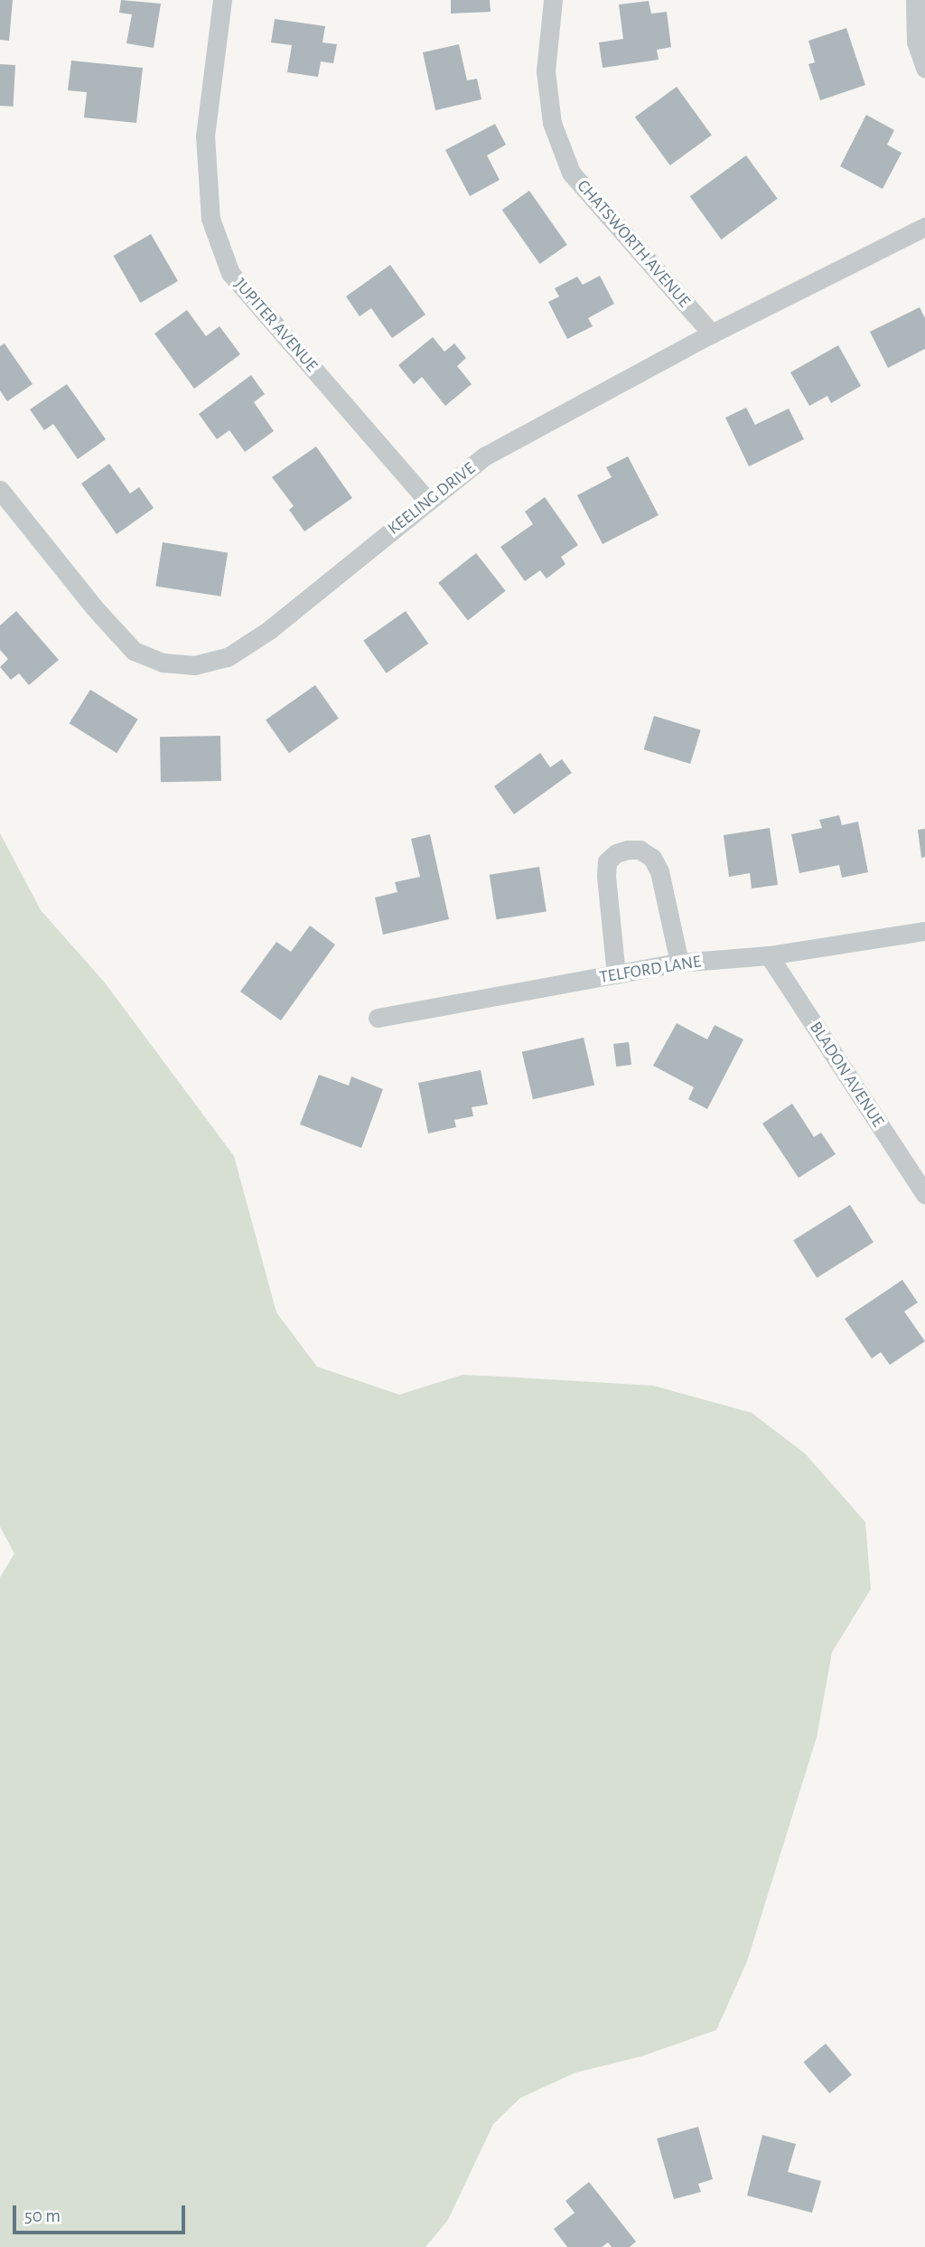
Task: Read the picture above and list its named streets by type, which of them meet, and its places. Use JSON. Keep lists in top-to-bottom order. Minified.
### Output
{"streets":{"street":["CHATSWORTH AVENUE","JUPITER AVENUE","KEELING DRIVE","TELFORD LANE","BLADON AVENUE"]},"crossings":[["CHATSWORTH AVENUE","KEELING DRIVE"],["JUPITER AVENUE","KEELING DRIVE"],["TELFORD LANE","BLADON AVENUE"]],"scale_bar":"50 m"}
